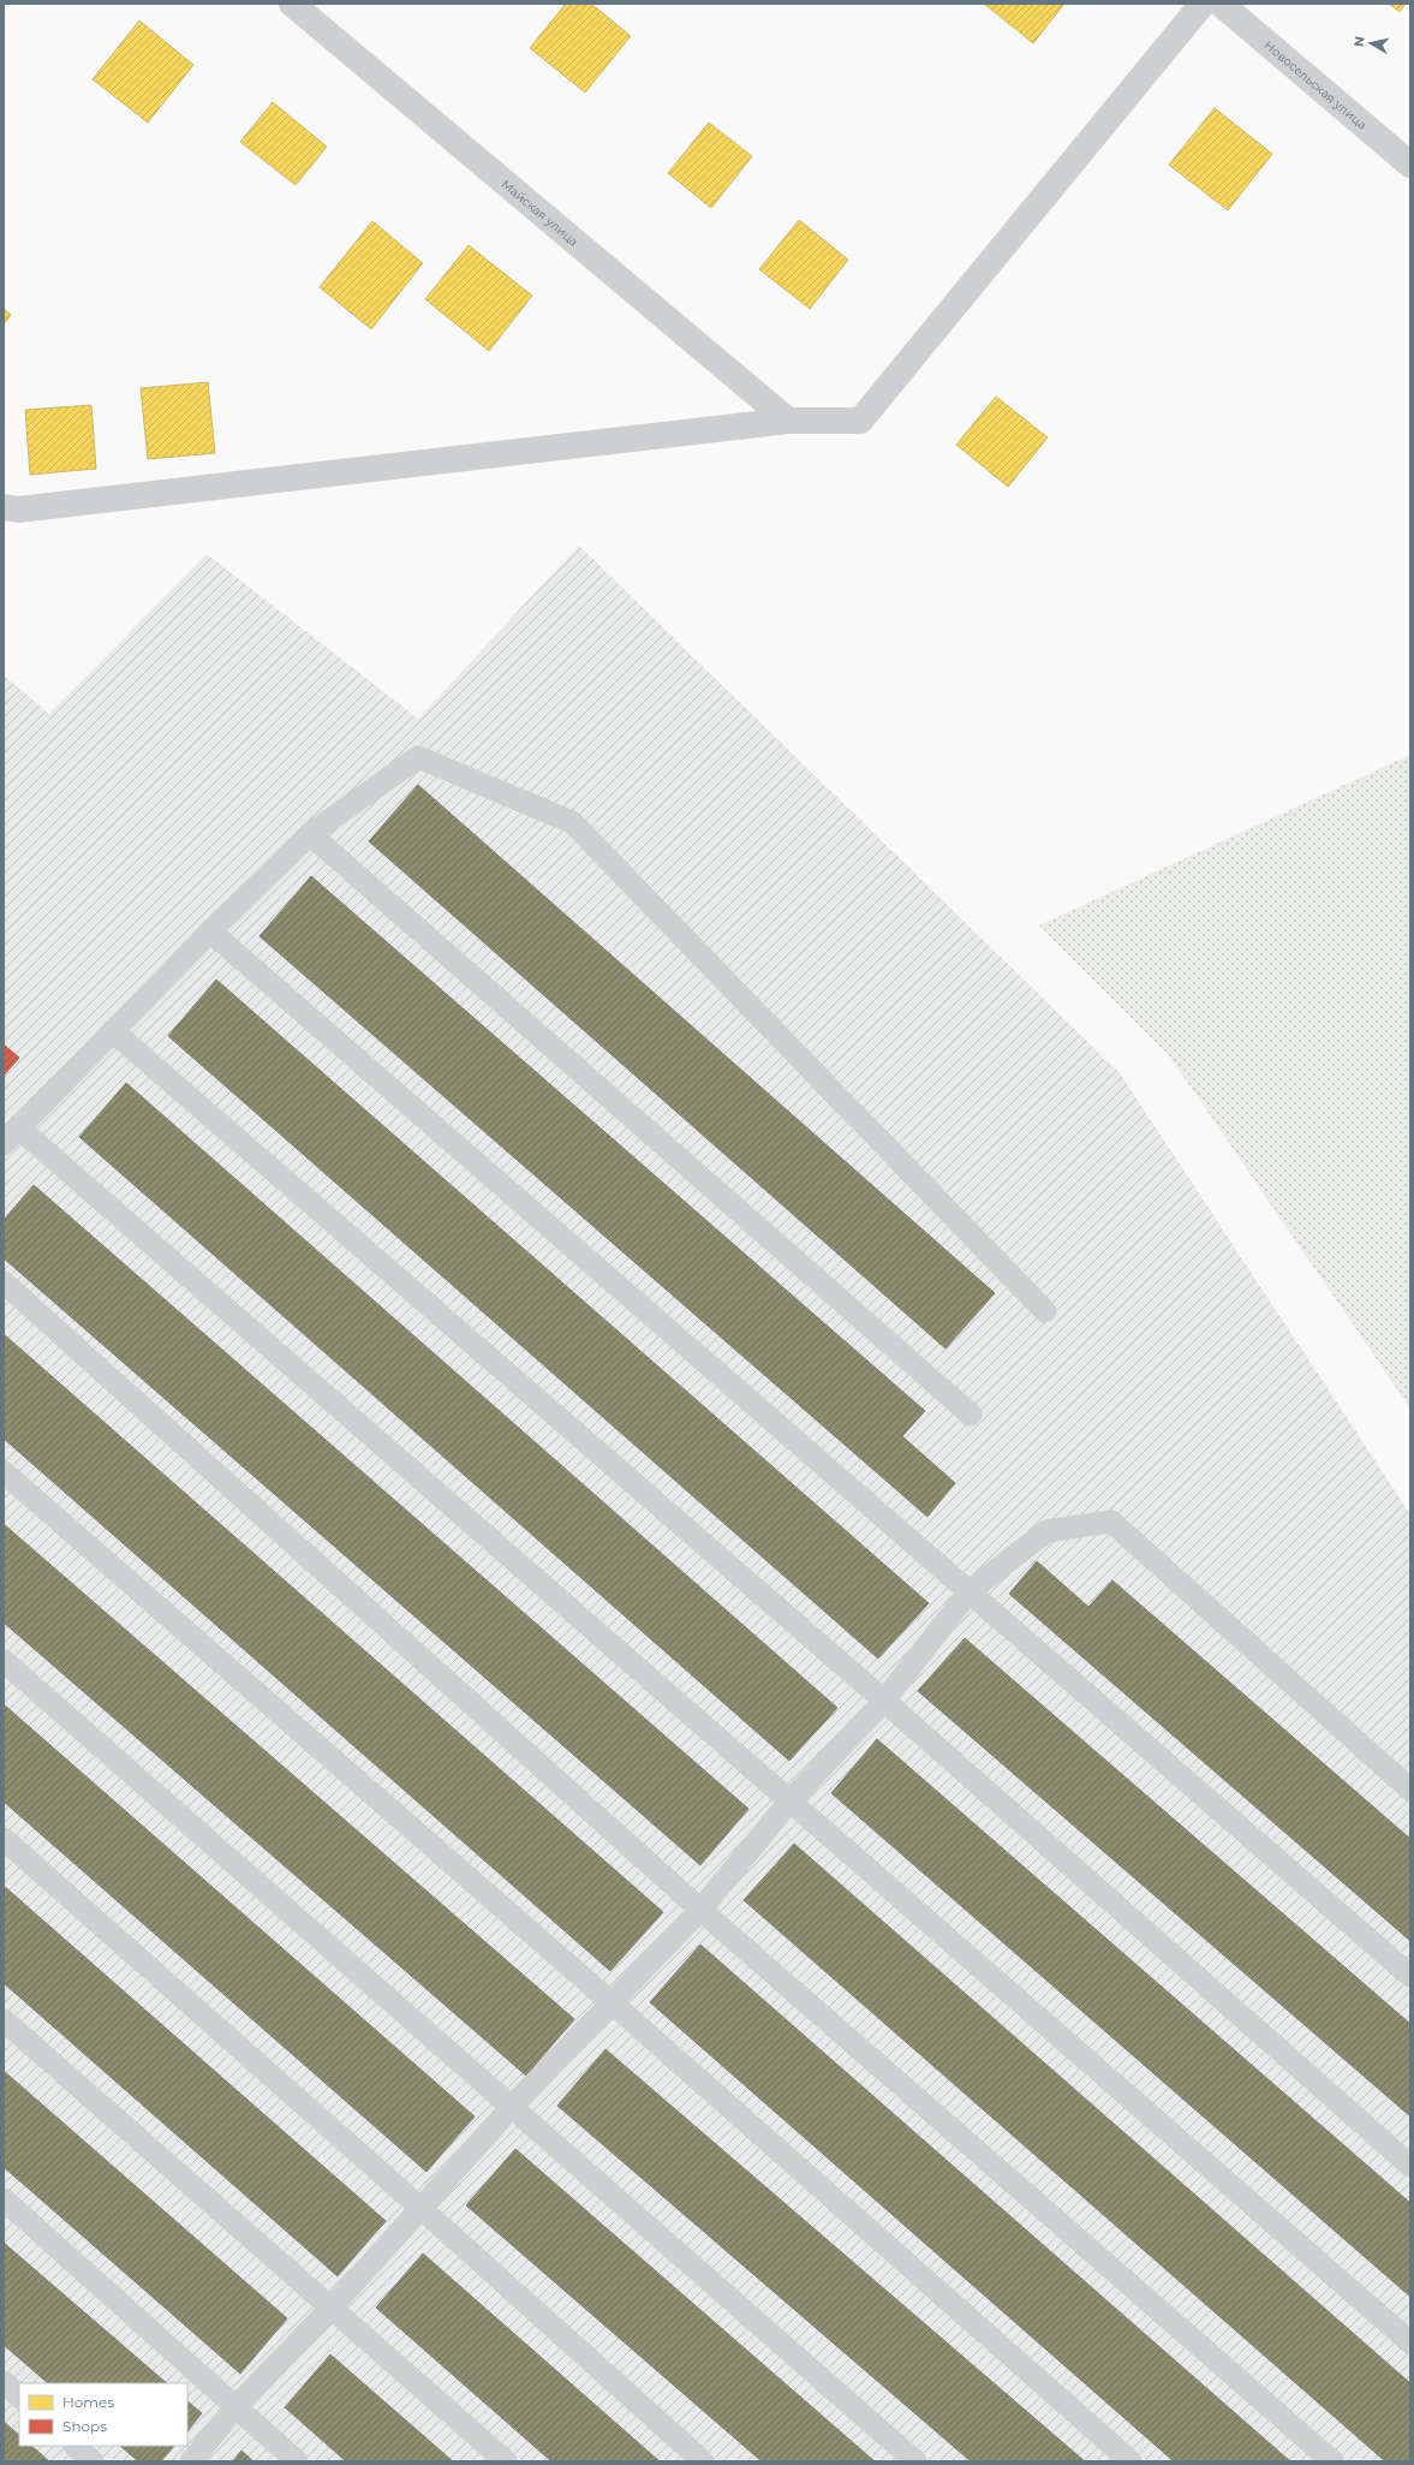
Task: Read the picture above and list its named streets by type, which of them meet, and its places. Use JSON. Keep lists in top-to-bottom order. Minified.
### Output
{"streets":{"street":["Новосельская улица","Майская улица"]},"legend":["Homes","Shops"],"north":"left"}
